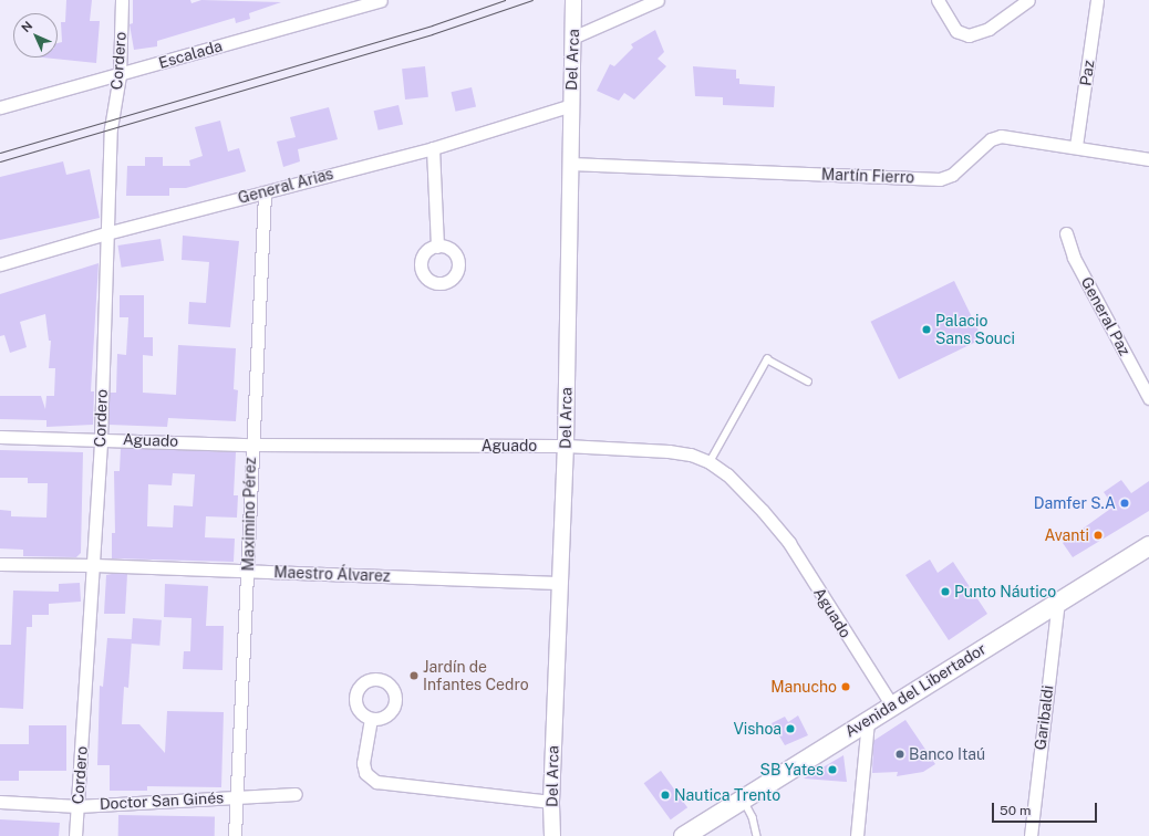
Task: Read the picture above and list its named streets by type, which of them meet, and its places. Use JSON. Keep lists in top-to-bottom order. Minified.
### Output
{"streets":{"main road":["Avenida del Libertador"],"street":["Escalada","Del Arca","Cordero","Paz","Martín Fierro","General Arias","General Paz","Aguado","Maximino Pérez","Maestro Álvarez","Garibaldi","Doctor San Ginés"]},"crossings":[["Escalada","Cordero"],["Del Arca","Martín Fierro"],["Del Arca","General Arias"],["Del Arca","Aguado"],["Del Arca","Maestro Álvarez"],["Cordero","General Arias"],["Cordero","Aguado"],["Cordero","Maestro Álvarez"],["Cordero","Doctor San Ginés"],["Paz","Martín Fierro"],["General Arias","Maximino Pérez"],["Aguado","Maximino Pérez"],["Aguado","Avenida del Libertador"],["Maximino Pérez","Maestro Álvarez"],["Maximino Pérez","Doctor San Ginés"],["Avenida del Libertador","Garibaldi"]],"places":["Palacio Sans Souci","Damfer S.A","Avanti","Punto Náutico","Jardín de Infantes Cedro","Manucho","Vishoa","Banco Itaú","SB Yates","Nautica Trento"],"scale_bar":"50 m","north":"top left"}
